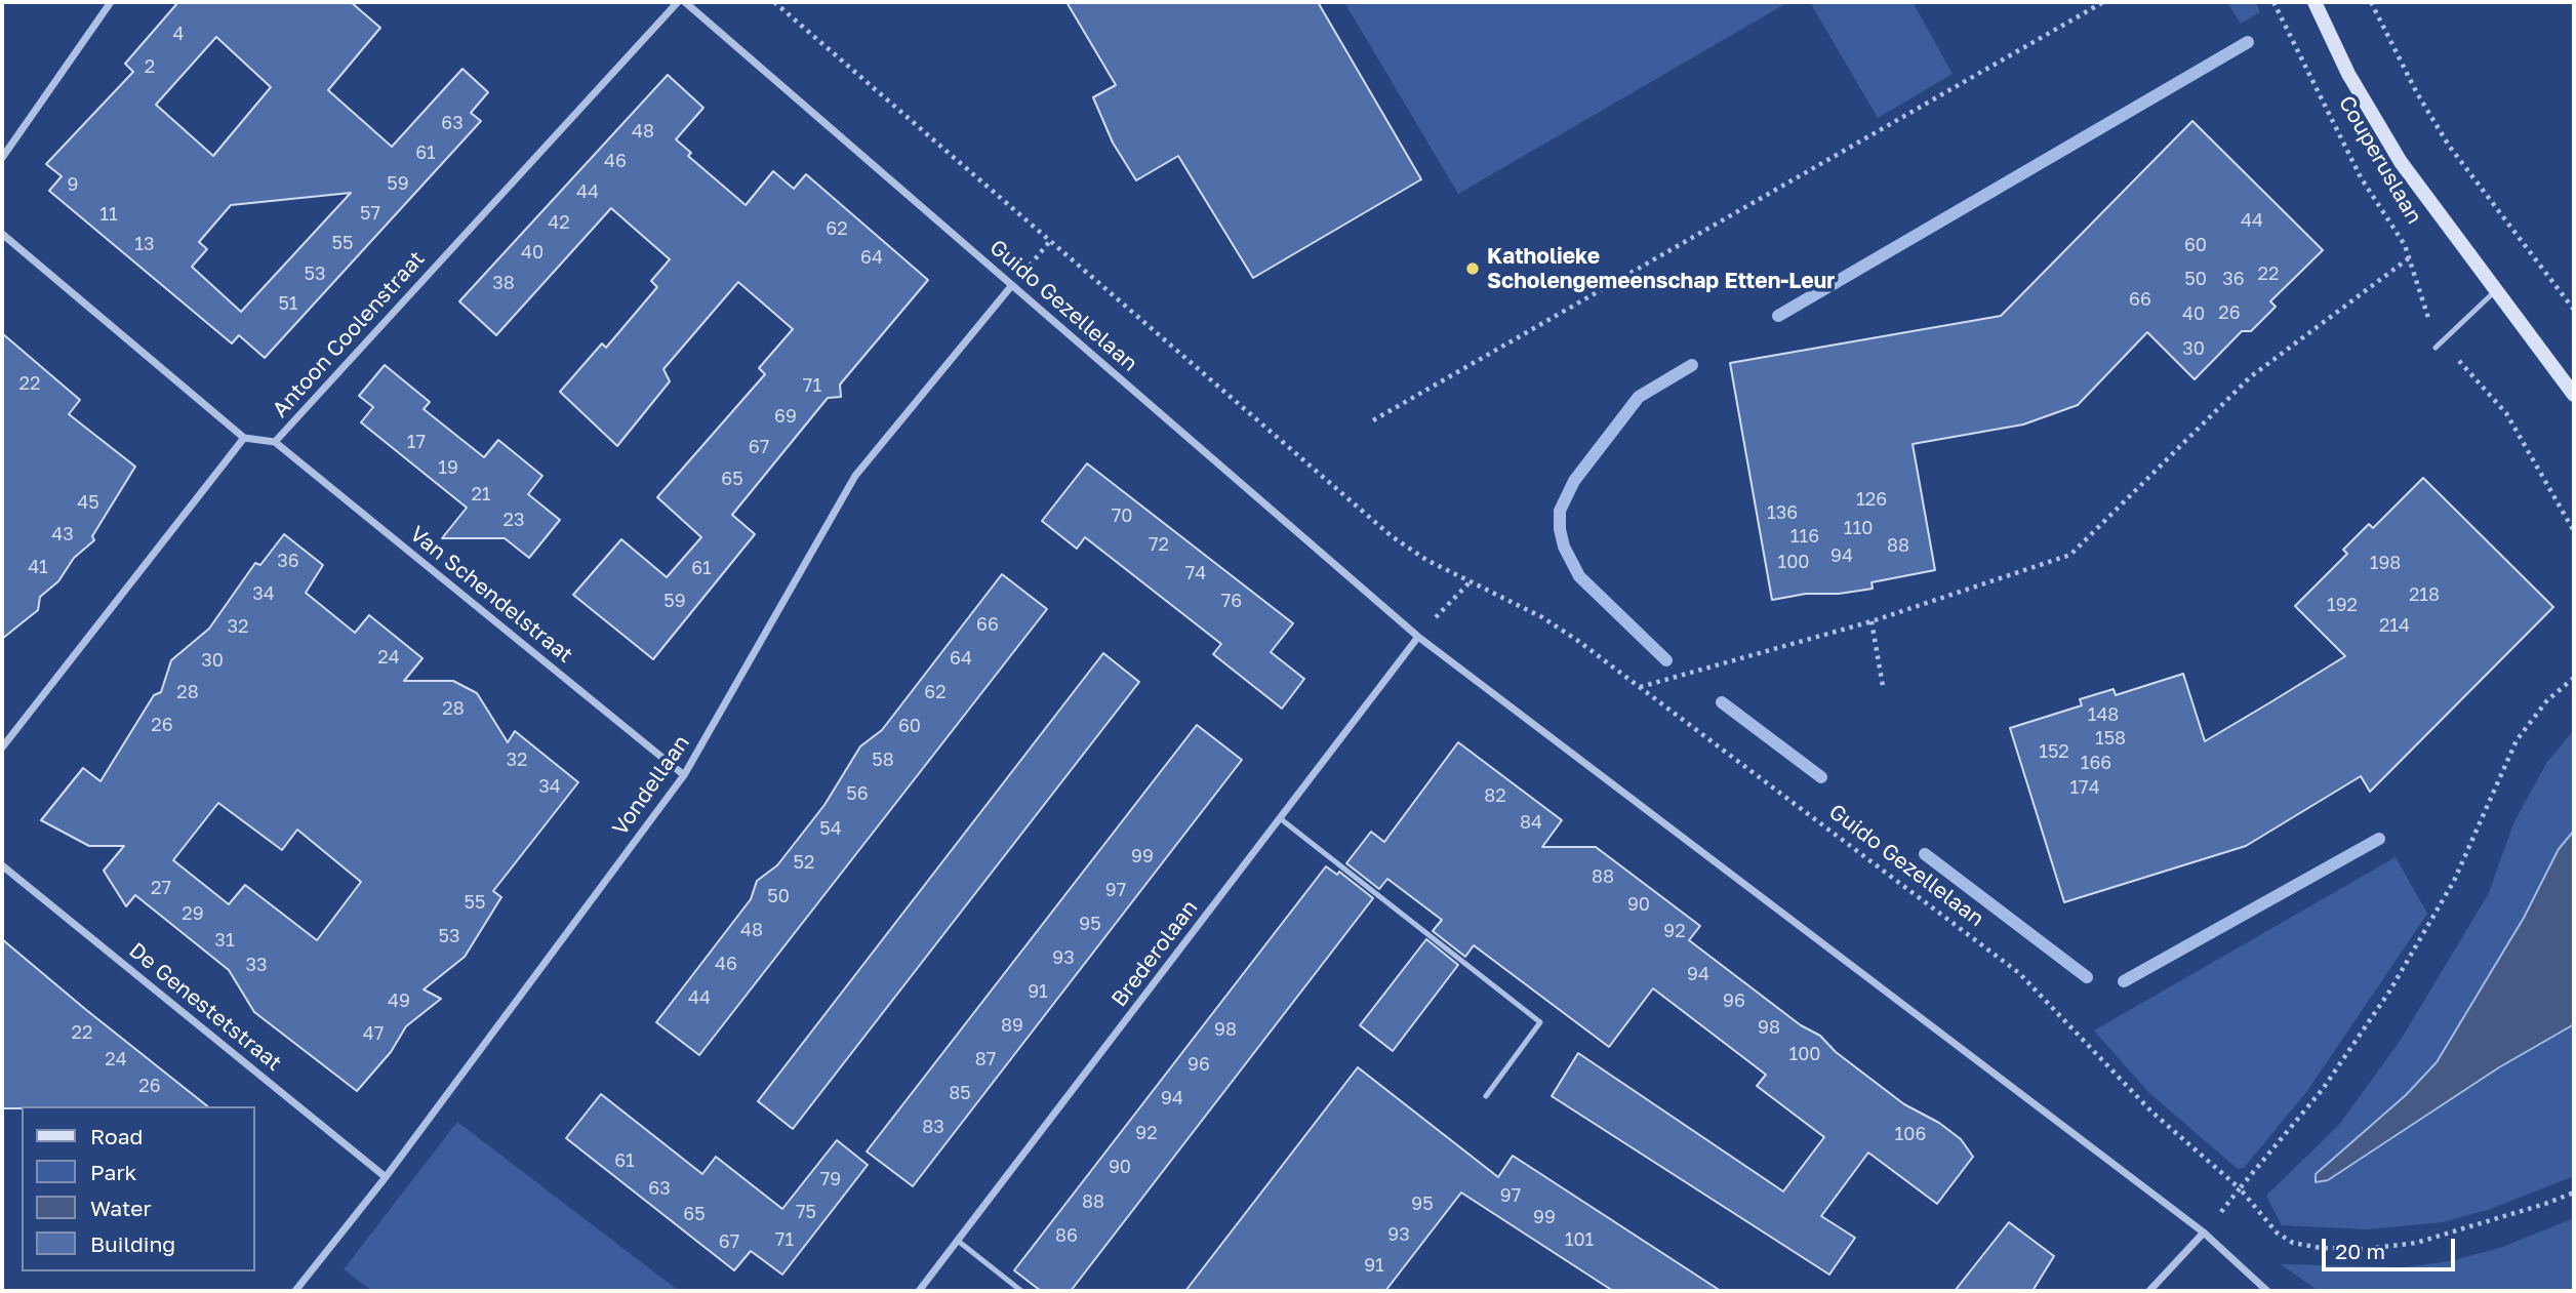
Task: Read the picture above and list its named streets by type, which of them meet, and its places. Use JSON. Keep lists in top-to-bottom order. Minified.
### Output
{"streets":{"main road":["Couperuslaan"],"street":["Guido Gezellelaan","Antoon Coolenstraat","Van Schendelstraat","Vondellaan","Brederolaan","De Genestetstraat"]},"crossings":[["Guido Gezellelaan","Vondellaan"],["Guido Gezellelaan","Brederolaan"],["Antoon Coolenstraat","Van Schendelstraat"],["Van Schendelstraat","Vondellaan"],["Vondellaan","De Genestetstraat"]],"places":["Katholieke Scholengemeenschap Etten-Leur"],"house_numbers":["4","2","63","48","61","46","59","9","44","57","11","44","42","62","55","13","60","40","64","53","22","50","36","38","66","51","26","40","30","22","71","69","17","67","19","65","21","126","45","136","70","23","110","43","116","72","88","94","36","100","198","41","61","74","34","218","59","76","192","66","214","32","24","64","30","28","62","28","148","26","60","158","152","32","58","166","34","174","56","82","84","54","99","52","88","27","97","50","55","90","29","95","48","92","53","31","93","46","33","94","91","44","49","96","89","98","98","22","47","100","24","87","96","26","85","94","83","92","106","61","90","79","63","97","88","95","75","65","99","93","86","71","101","67","91"],"legend":["Road","Park","Water","Building"],"scale_bar":"20 m"}
